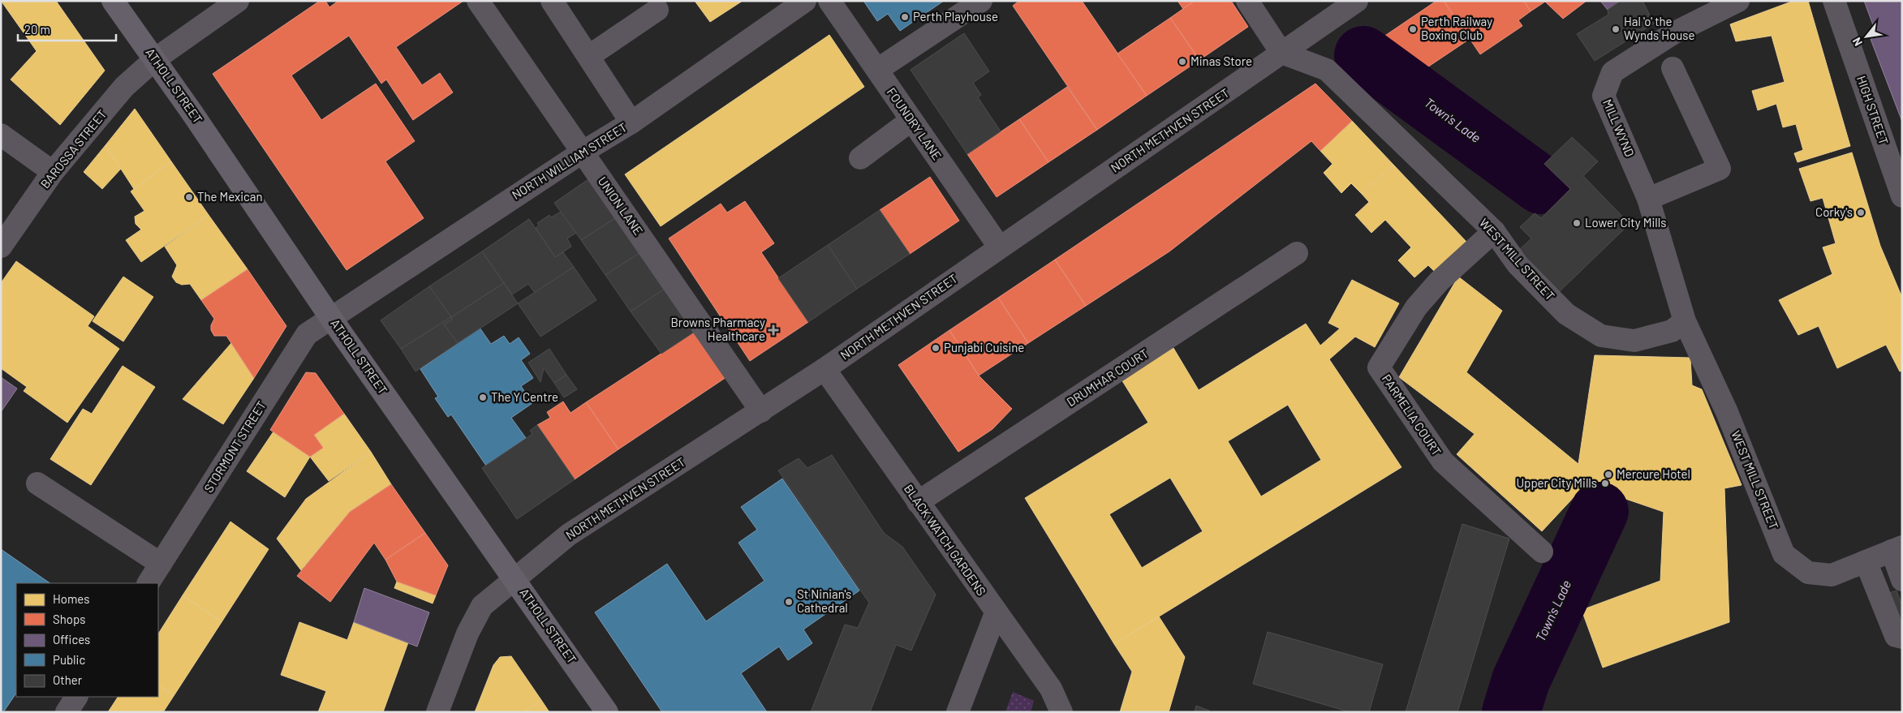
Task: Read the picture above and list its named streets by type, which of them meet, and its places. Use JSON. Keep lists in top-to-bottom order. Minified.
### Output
{"streets":{"main road":["ATHOLL STREET"],"street":["HIGH STREET","FOUNDRY LANE","MILL WYND","NORTH METHVEN STREET","BAROSSA STREET","NORTH WILLIAM STREET","UNION LANE","WEST MILL STREET","DRUMHAR COURT","PARMELIA COURT","STORMONT STREET","BLACK WATCH GARDENS"]},"crossings":[["ATHOLL STREET","NORTH METHVEN STREET"],["ATHOLL STREET","BAROSSA STREET"],["ATHOLL STREET","NORTH WILLIAM STREET"],["ATHOLL STREET","STORMONT STREET"],["FOUNDRY LANE","NORTH METHVEN STREET"],["MILL WYND","WEST MILL STREET"],["NORTH METHVEN STREET","UNION LANE"],["NORTH METHVEN STREET","WEST MILL STREET"],["NORTH METHVEN STREET","BLACK WATCH GARDENS"],["NORTH WILLIAM STREET","UNION LANE"],["NORTH WILLIAM STREET","STORMONT STREET"],["WEST MILL STREET","PARMELIA COURT"],["DRUMHAR COURT","BLACK WATCH GARDENS"]],"water":["Town's Lade"],"places":{"other":["Perth Playhouse","Perth Railway Boxing Club","Hal 'o' the Wynds House","Minas Store","The Mexican","Corky's","Lower City Mills","Punjabi Cuisine","The Y Centre","Mercure Hotel","Upper City Mills","St Ninian's Cathedral"],"health":["Browns Pharmacy Healthcare"]},"legend":["Homes","Shops","Offices","Public","Other"],"scale_bar":"20 m","north":"bottom left"}
